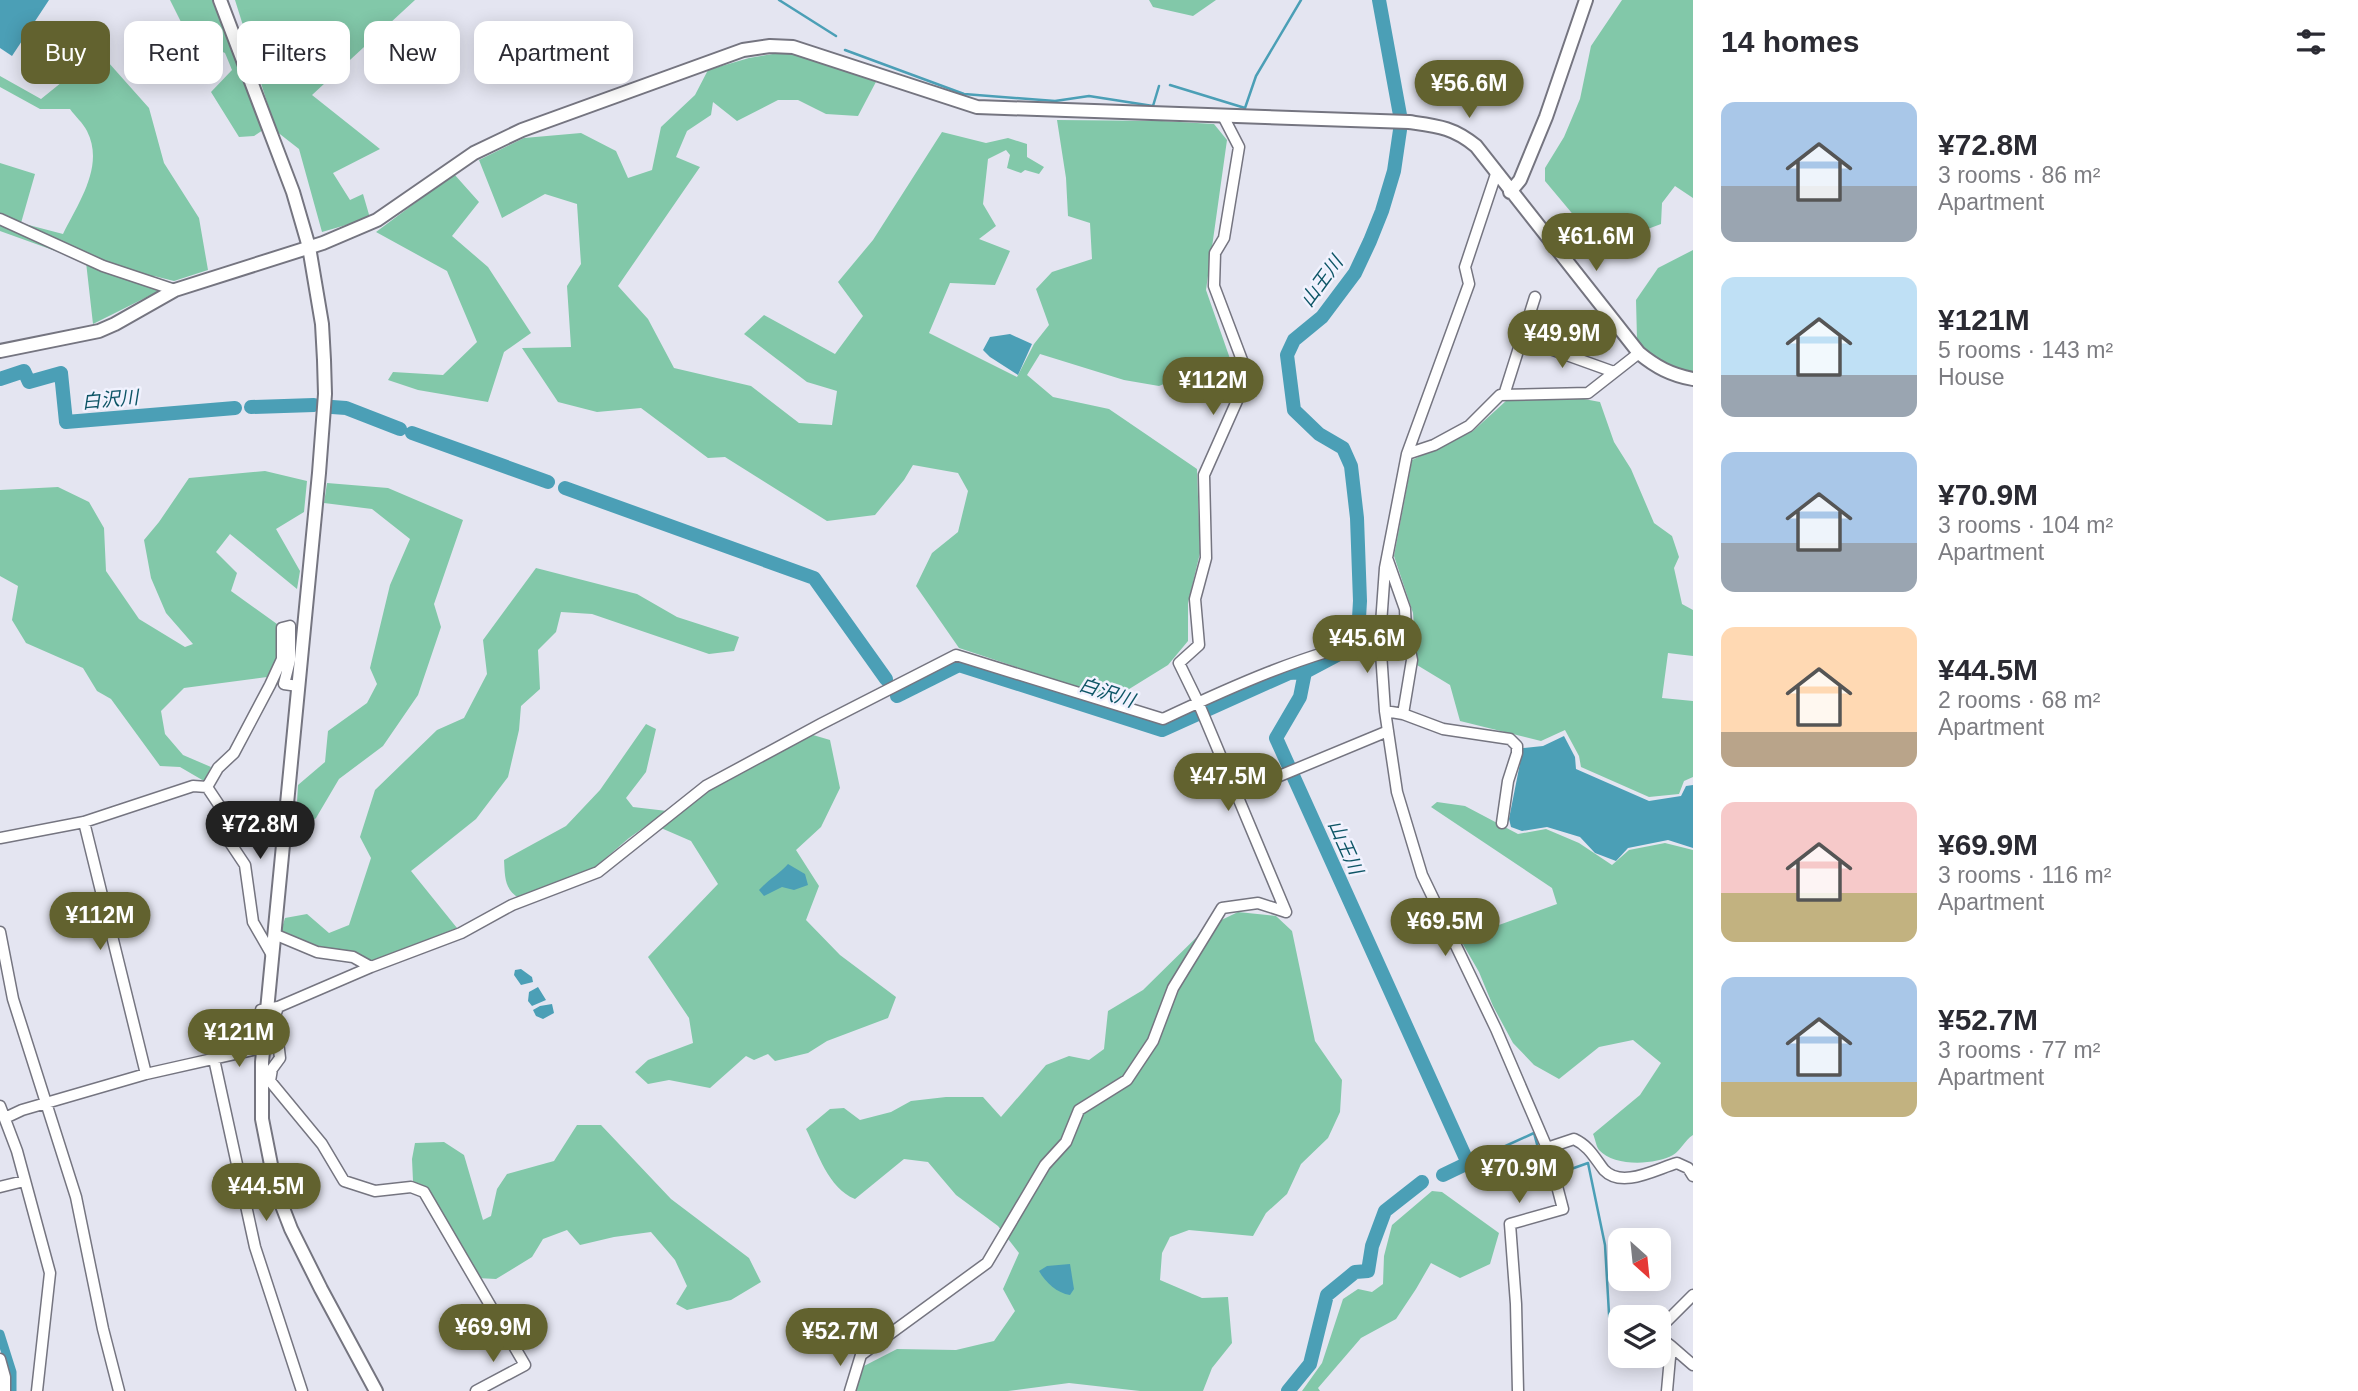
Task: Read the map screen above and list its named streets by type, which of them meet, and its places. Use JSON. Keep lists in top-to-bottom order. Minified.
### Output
{"water":["山王川","白沢川"],"north":"bottom right","page":{"heading":"14 homes","chip":["Buy","Rent","Filters","New","Apartment"],"price":["¥56.6M","¥61.6M","¥49.9M","¥112M","¥45.6M","¥47.5M","¥72.8M","¥112M","¥69.5M","¥121M","¥70.9M","¥44.5M","¥69.9M","¥52.7M"],"list":[{"name":"¥72.8M","note":"3 rooms · 86 m² · Apartment"},{"name":"¥121M","note":"5 rooms · 143 m² · House"},{"name":"¥70.9M","note":"3 rooms · 104 m² · Apartment"},{"name":"¥44.5M","note":"2 rooms · 68 m² · Apartment"},{"name":"¥69.9M","note":"3 rooms · 116 m² · Apartment"},{"name":"¥52.7M","note":"3 rooms · 77 m² · Apartment"}]}}
